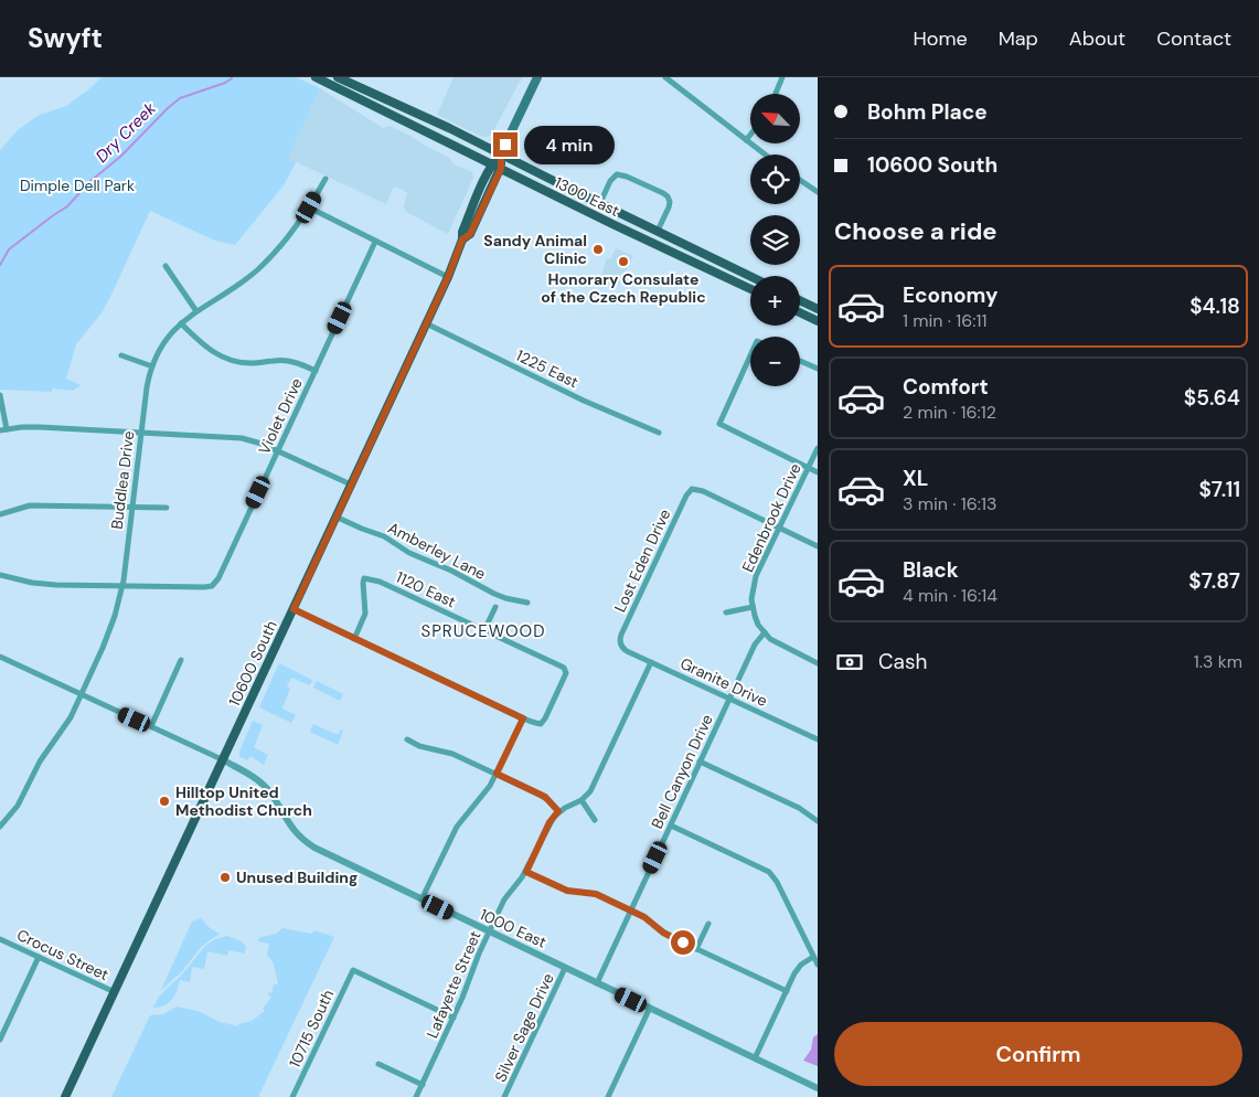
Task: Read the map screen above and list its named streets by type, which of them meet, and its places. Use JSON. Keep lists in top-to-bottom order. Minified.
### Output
{"streets":{"main road":["1300 East","10600 South"],"street":["1225 East","Violet Drive","Buddlea Drive","Edenbrook Drive","Amberley Lane","Lost Eden Drive","1120 East","Granite Drive","Bell Canyon Drive","1000 East","Crocus Street","Lafayette Street","Silver Sage Drive","10715 South"]},"crossings":[["1300 East","10600 South"],["1225 East","10600 South"],["Violet Drive","Buddlea Drive"],["Edenbrook Drive","Lost Eden Drive"],["Amberley Lane","10600 South"],["Lost Eden Drive","Granite Drive"],["10600 South","1000 East"],["10600 South","Crocus Street"],["Granite Drive","Bell Canyon Drive"],["Bell Canyon Drive","1000 East"],["1000 East","Lafayette Street"],["1000 East","Silver Sage Drive"],["Lafayette Street","10715 South"]],"districts":["SPRUCEWOOD"],"water":["Dry Creek"],"parks":["Dimple Dell Park"],"places":["Sandy Animal Clinic","Honorary Consulate of the Czech Republic","Hilltop United Methodist Church","Unused Building"],"north":"top left","page":{"header":"Swyft","nav":["Home","Map","About","Contact"],"banner":["Bohm Place","10600 South"],"map_buttons":["+","−"],"bubble":"4 min","heading":"Choose a ride","list":[{"name":"Economy","note":"1 min · 16:11","value":"$4.18"},{"name":"Comfort","note":"2 min · 16:12","value":"$5.64"},{"name":"XL","note":"3 min · 16:13","value":"$7.11"},{"name":"Black","note":"4 min · 16:14","value":"$7.87"}],"pay":["Cash","1.3 km"],"buttons":"Confirm"}}
